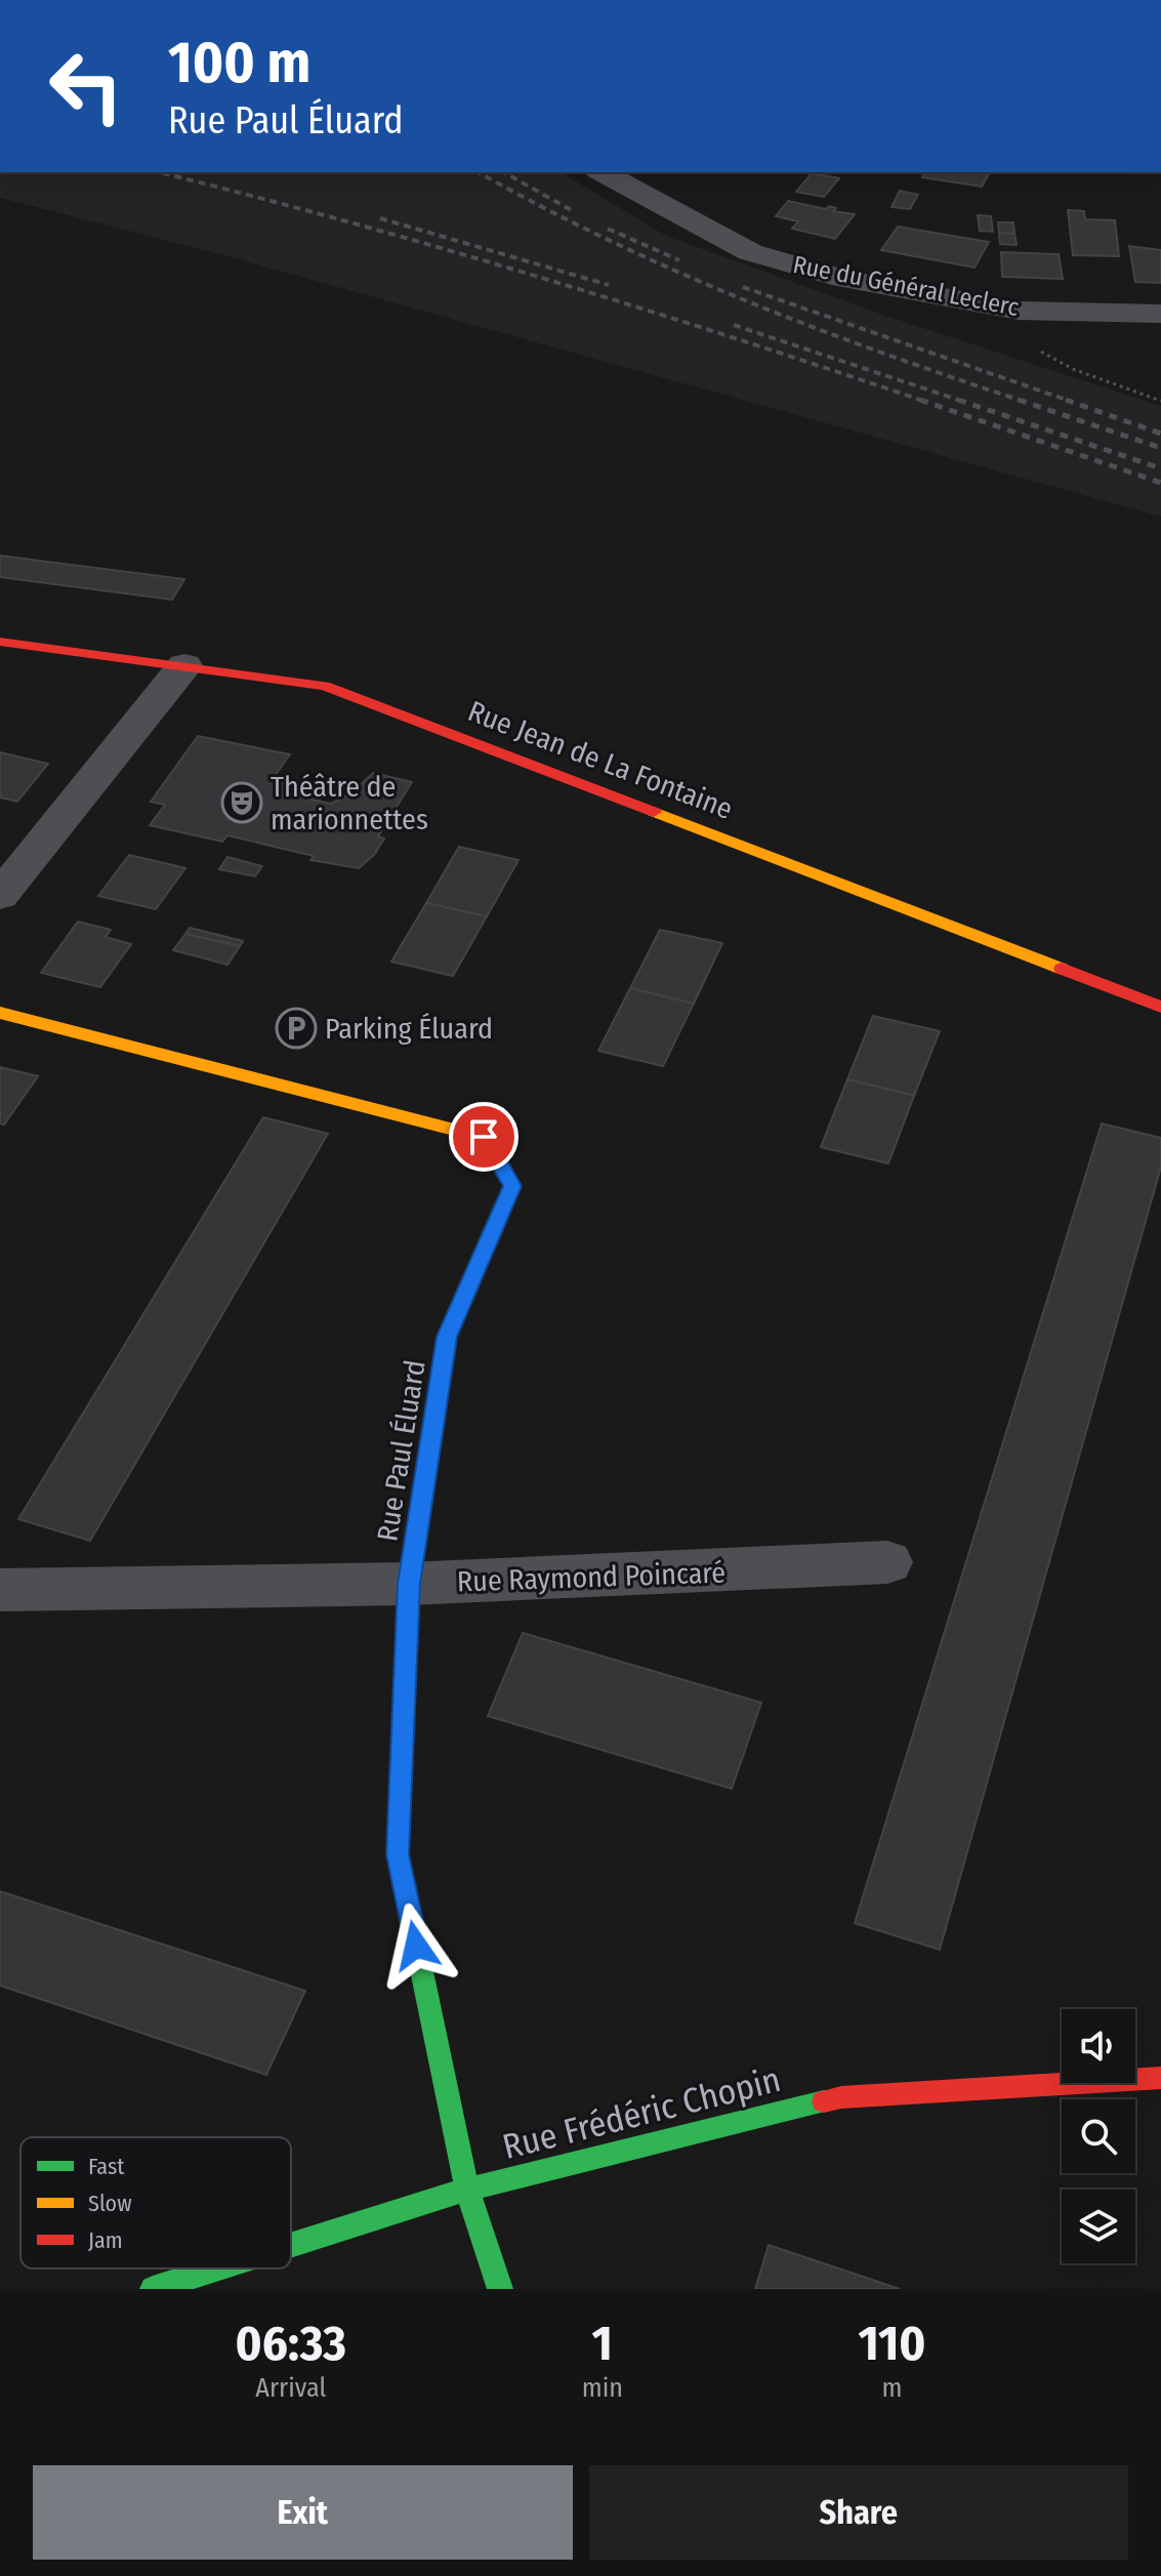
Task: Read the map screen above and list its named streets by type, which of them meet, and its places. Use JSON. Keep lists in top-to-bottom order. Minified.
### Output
{"streets":{"street":["Rue du Général Leclerc","Rue Jean de La Fontaine","Rue Paul Éluard","Rue Raymond Poincaré","Rue Frédéric Chopin"]},"crossings":[["Rue Paul Éluard","Rue Raymond Poincaré"],["Rue Paul Éluard","Rue Frédéric Chopin"]],"places":{"theatre":["Théâtre de marionnettes"],"parking":["Parking Éluard"]},"legend":["Fast","Slow","Jam"],"page":{"turn":["100 m","Rue Paul Éluard"],"eta":["06:33","Arrival","1","min","110","m"],"buttons":["Exit","Share"]}}
